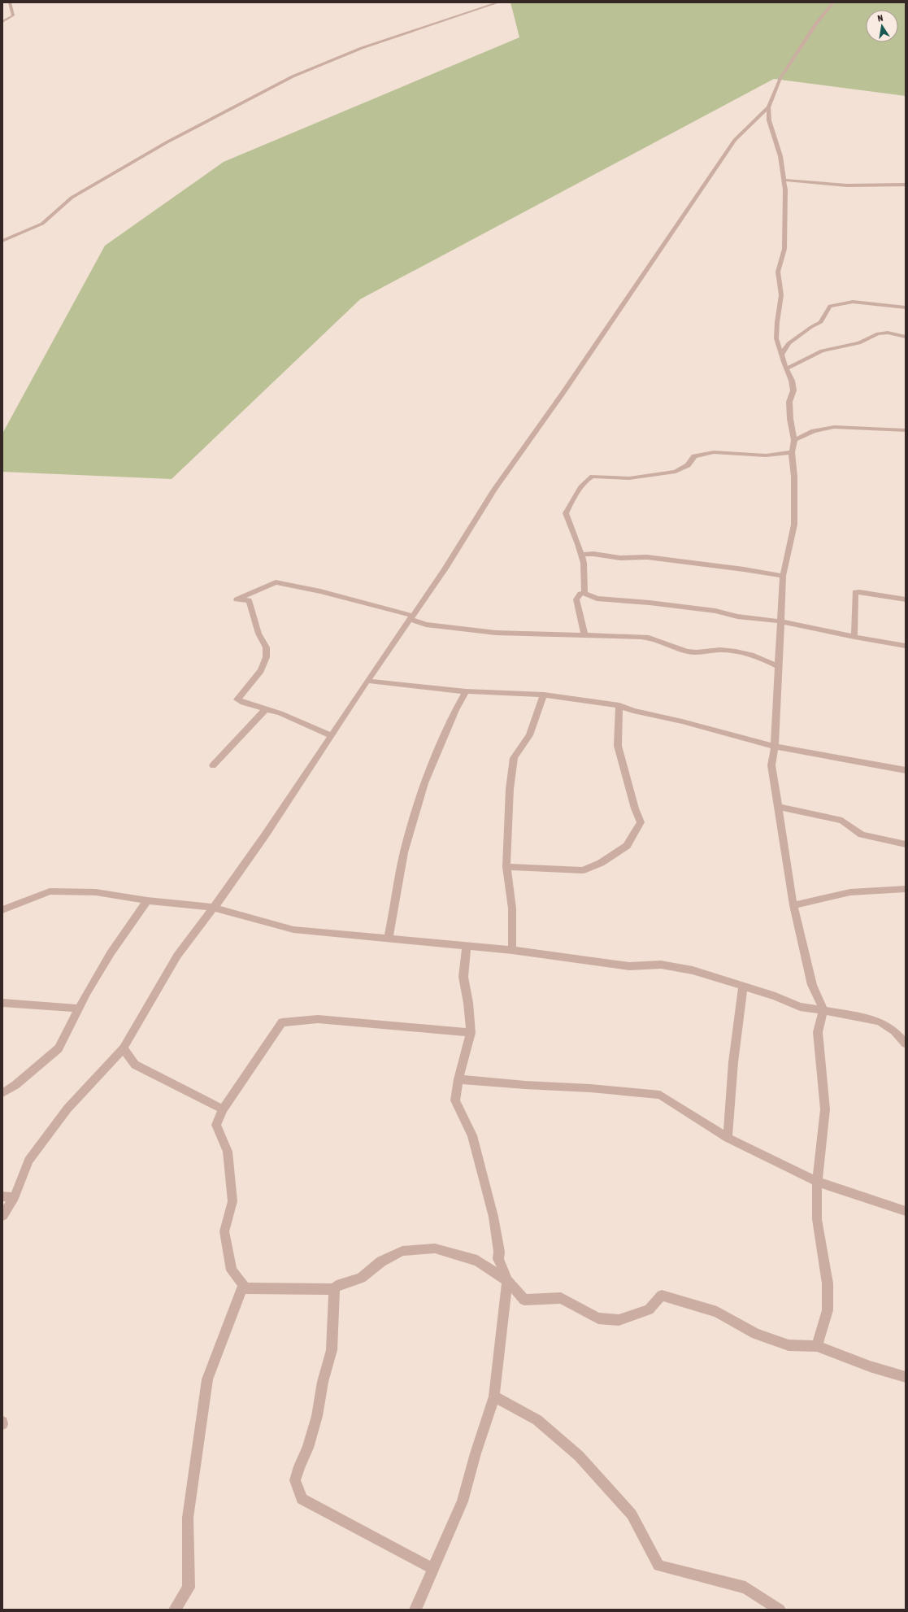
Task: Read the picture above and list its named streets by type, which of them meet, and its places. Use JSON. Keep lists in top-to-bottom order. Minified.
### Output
{"north":"top"}
